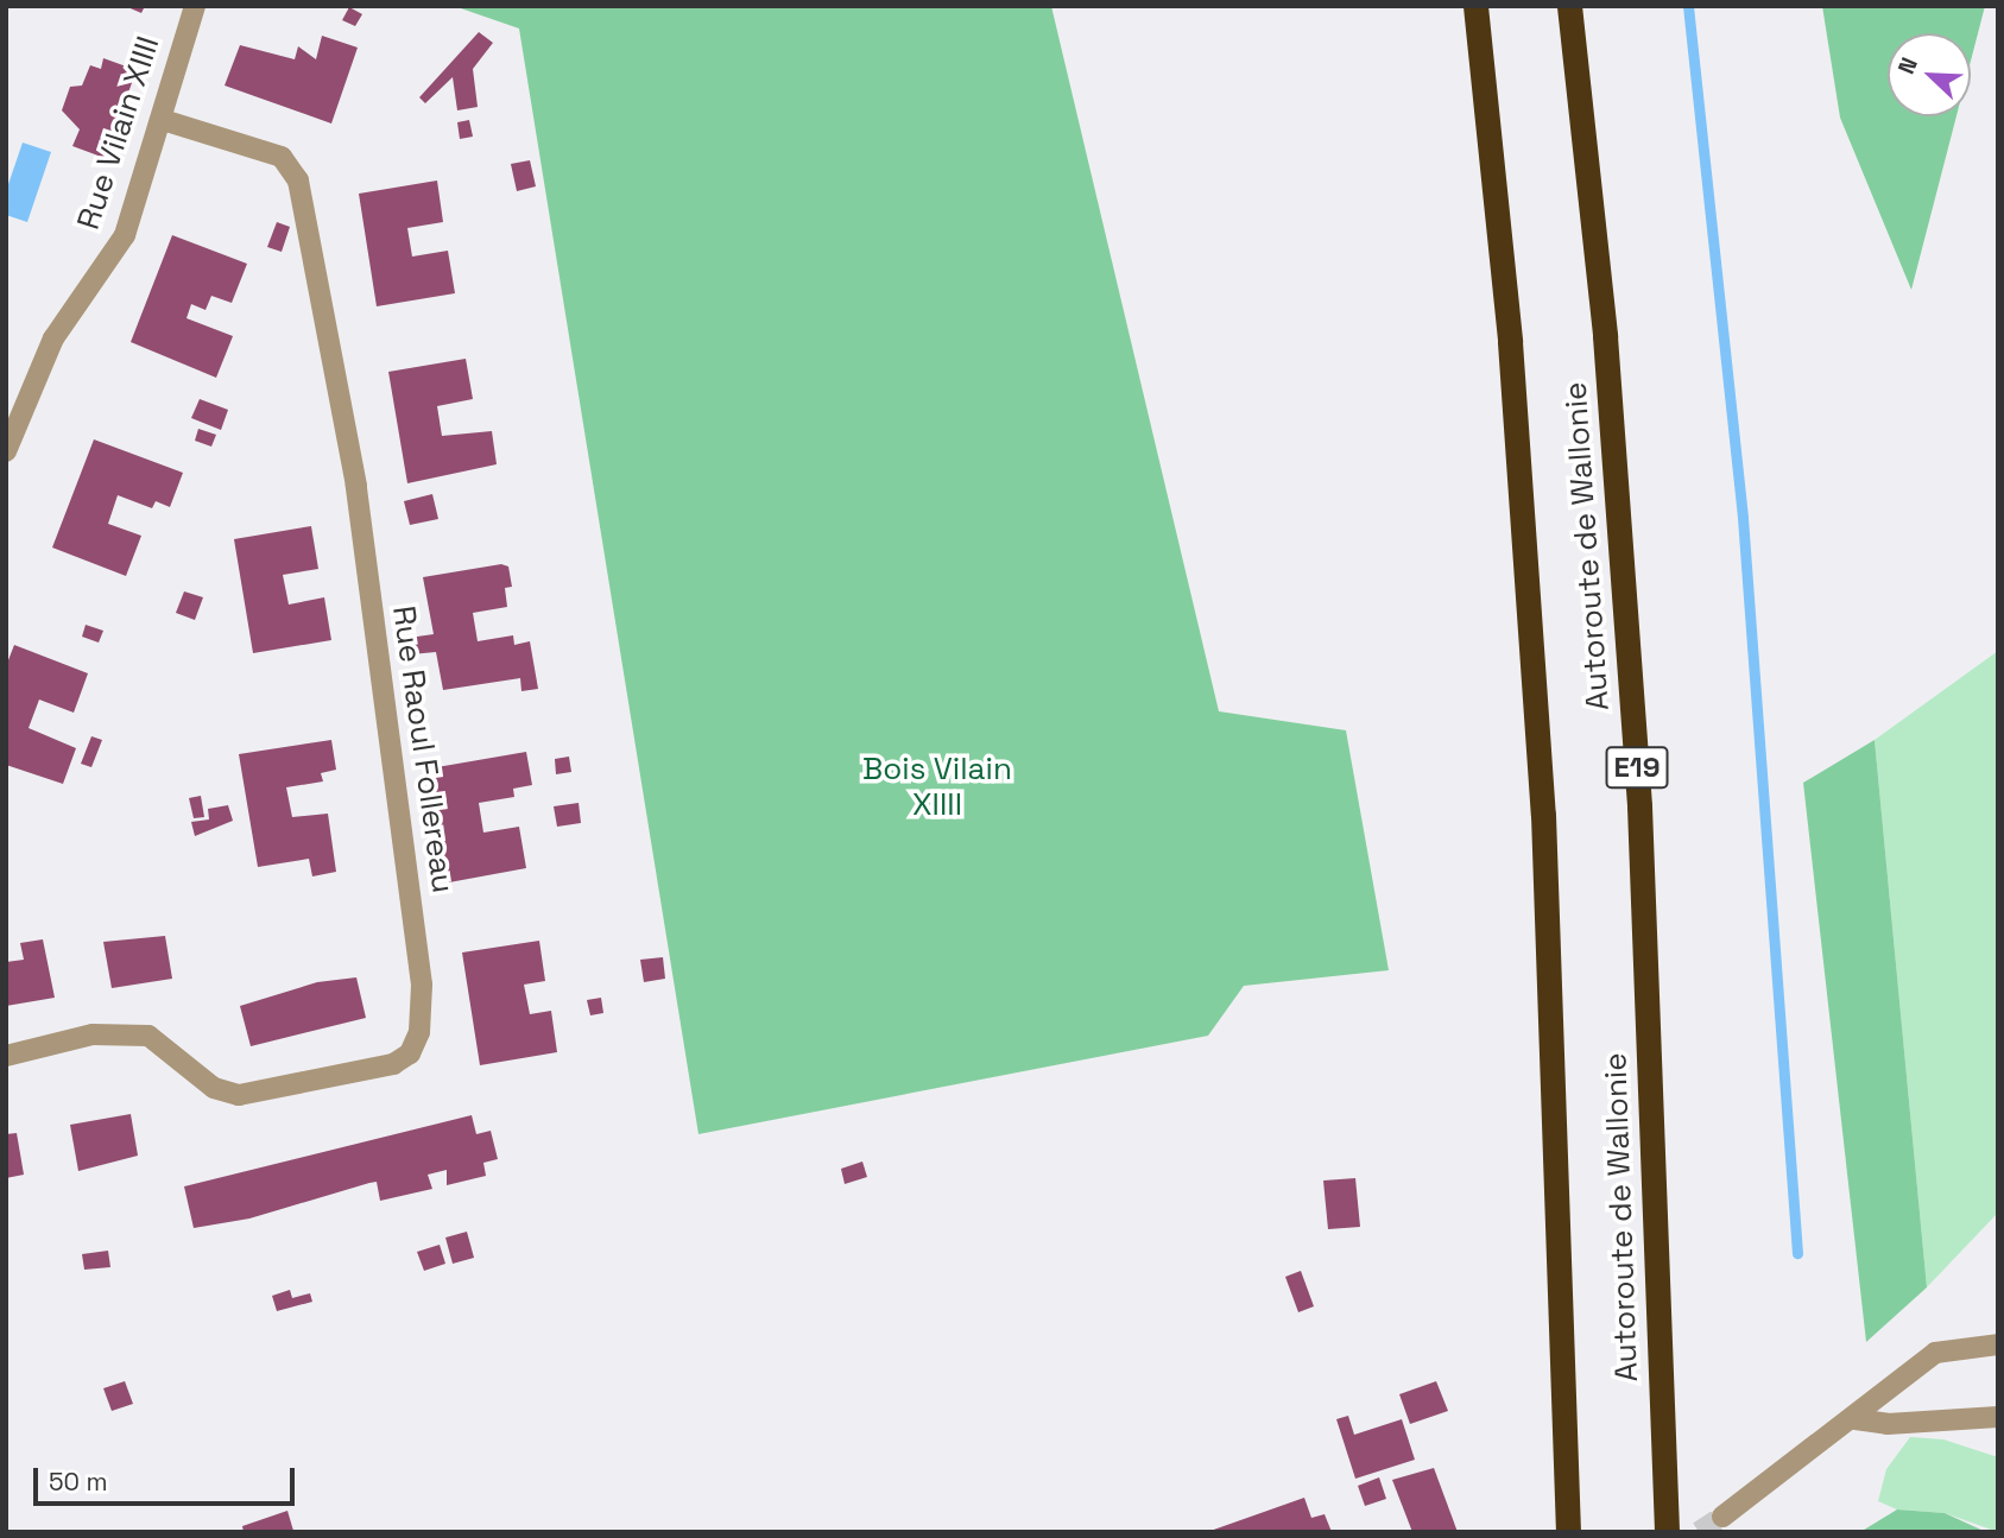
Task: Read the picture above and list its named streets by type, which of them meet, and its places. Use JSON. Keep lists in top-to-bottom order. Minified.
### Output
{"streets":{"highway":["Autoroute de Wallonie","E19"],"street":["Rue Vilain XIIII","Rue Raoul Follereau"]},"crossings":[["Rue Vilain XIIII","Rue Raoul Follereau"]],"parks":["Bois Vilain XIIII"],"scale_bar":"50 m","north":"top left"}
